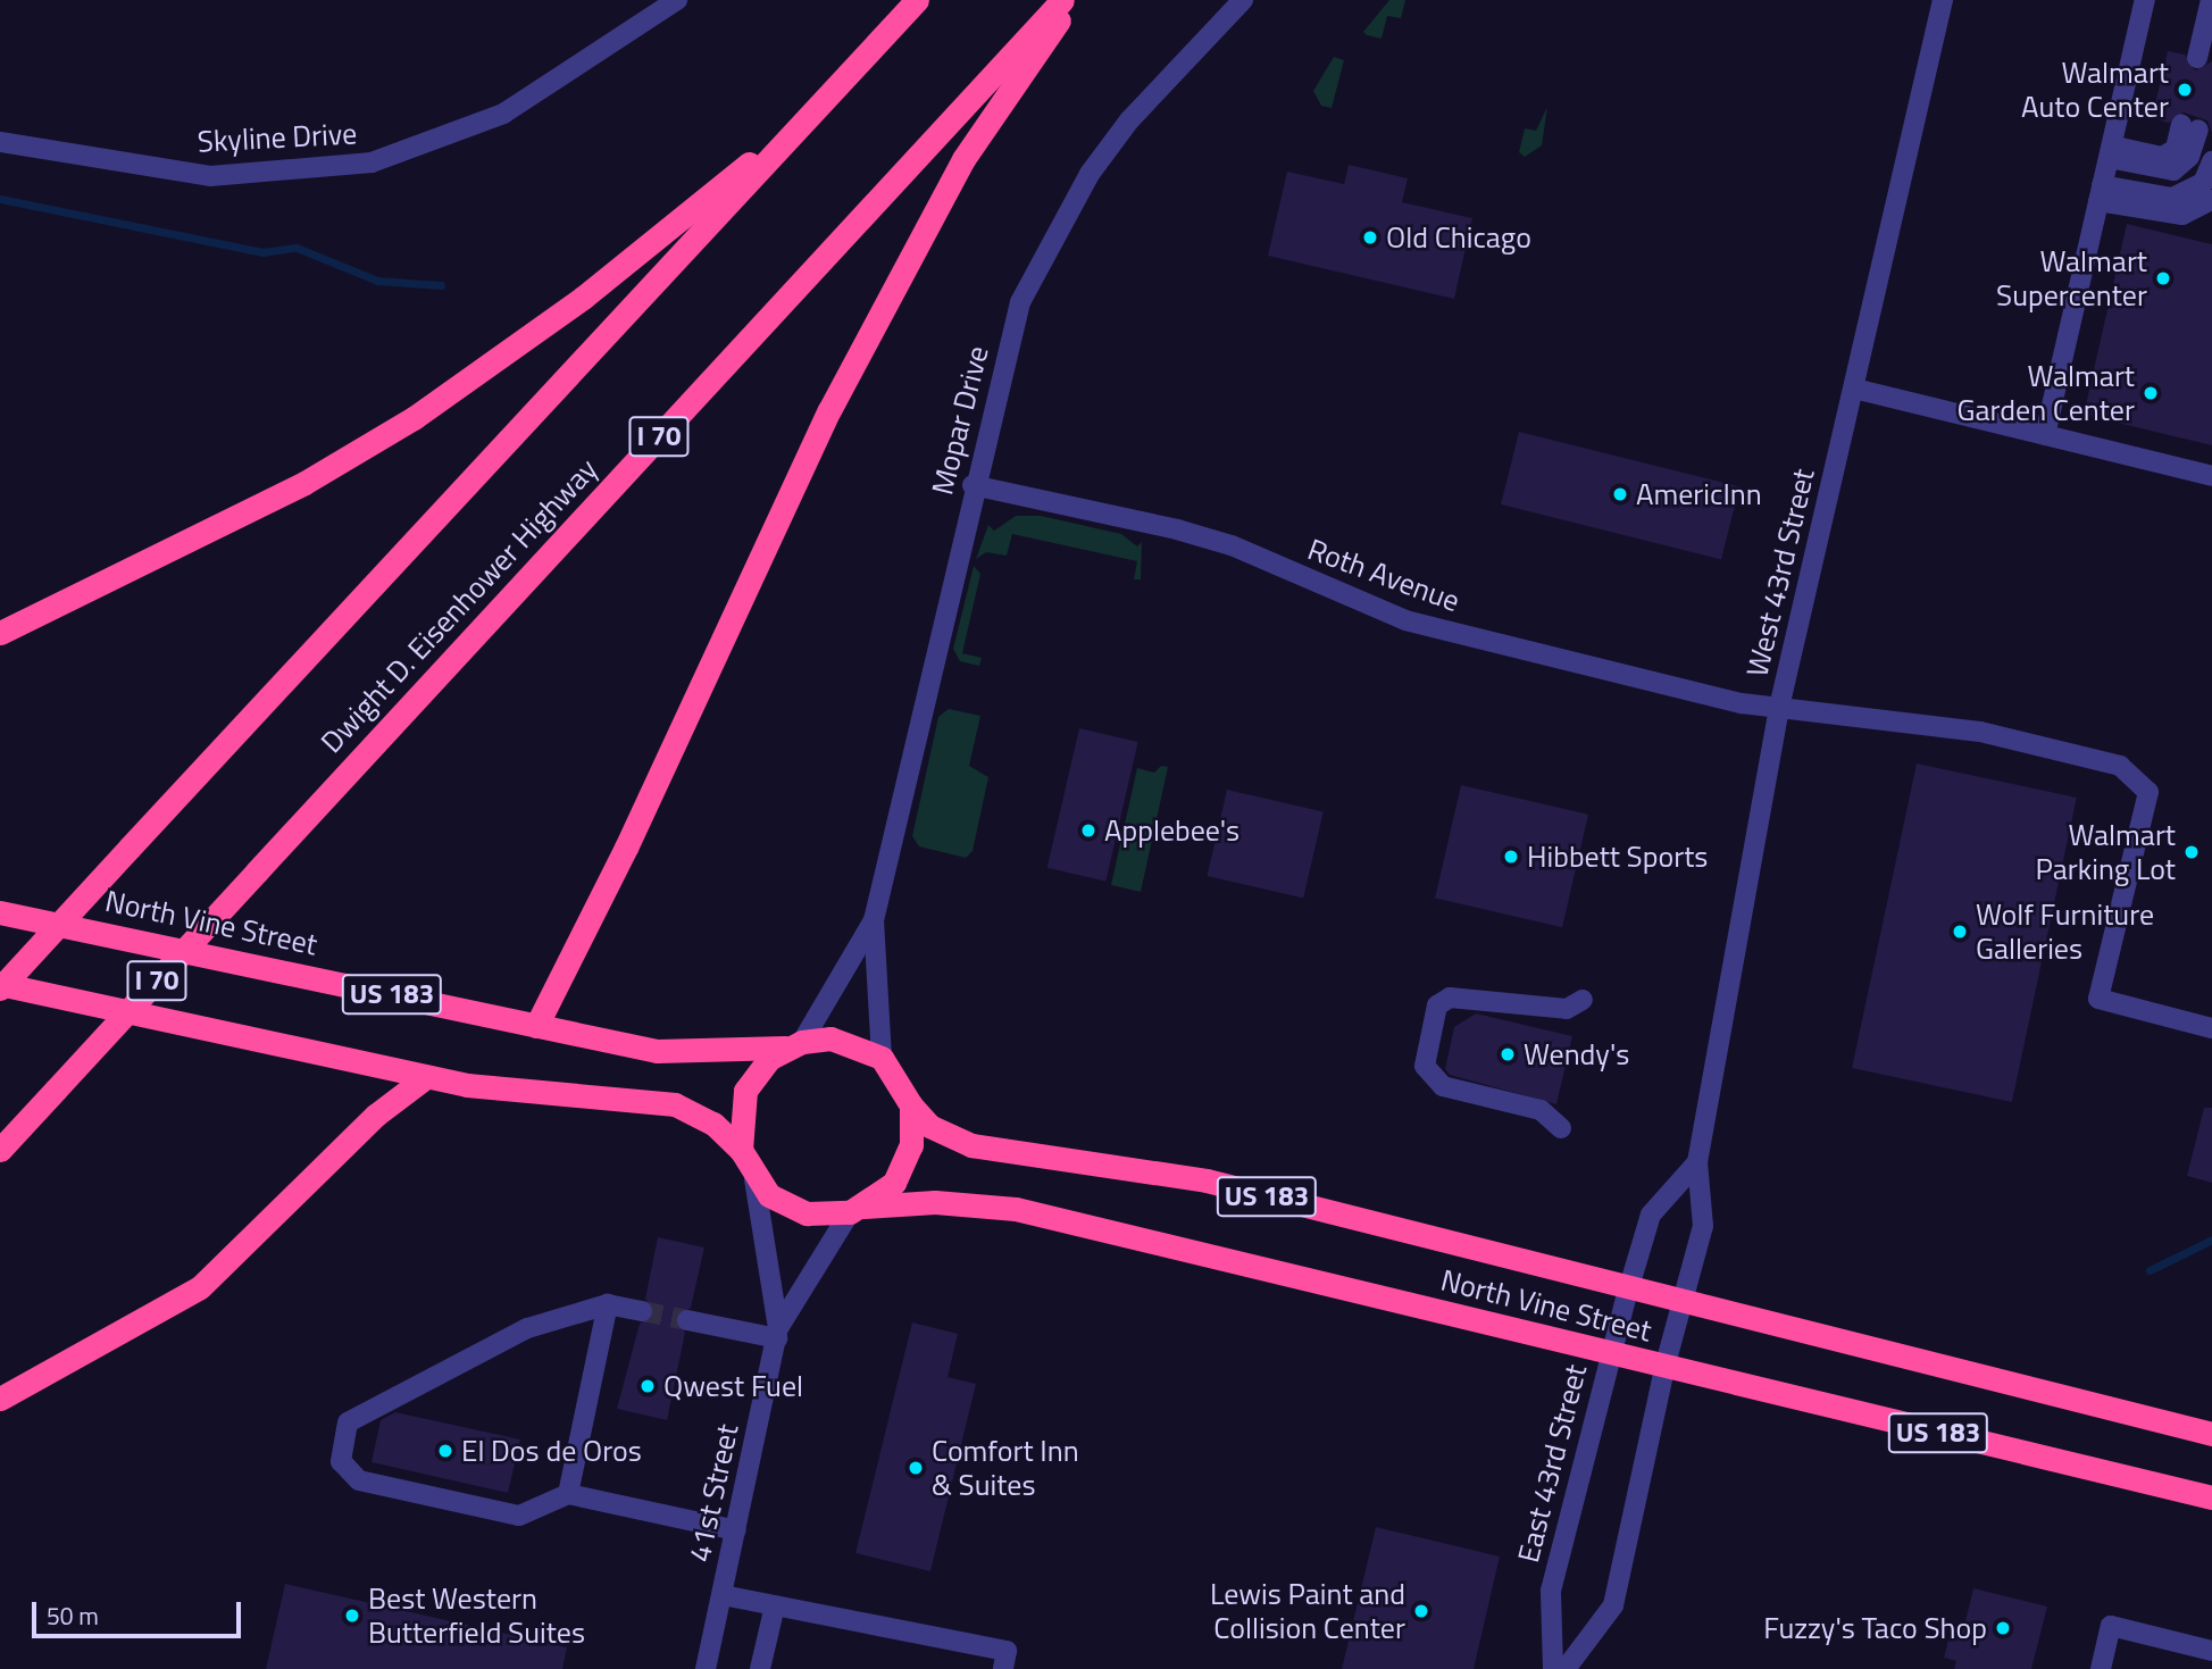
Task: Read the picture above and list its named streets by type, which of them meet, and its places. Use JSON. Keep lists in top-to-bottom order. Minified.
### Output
{"streets":{"highway":["I 70","Dwight D. Eisenhower Highway","North Vine Street","US 183"],"street":["Skyline Drive","Mopar Drive","West 43rd Street","Roth Avenue","East 43rd Street","41st Street"]},"crossings":[["Mopar Drive","Roth Avenue"],["Mopar Drive","North Vine Street"],["Mopar Drive","US 183"],["Mopar Drive","41st Street"],["West 43rd Street","Roth Avenue"],["West 43rd Street","East 43rd Street"],["North Vine Street","US 183"],["North Vine Street","East 43rd Street"],["North Vine Street","41st Street"],["US 183","41st Street"]],"places":["Walmart Auto Center","Old Chicago","Walmart Supercenter","Walmart Garden Center","AmericInn","Applebee's","Walmart Parking Lot","Hibbett Sports","Wolf Furniture Galleries","Wendy's","Qwest Fuel","El Dos de Oros","Comfort Inn & Suites","Lewis Paint and Collision Center","Best Western Butterfield Suites","Fuzzy's Taco Shop"],"scale_bar":"50 m"}
